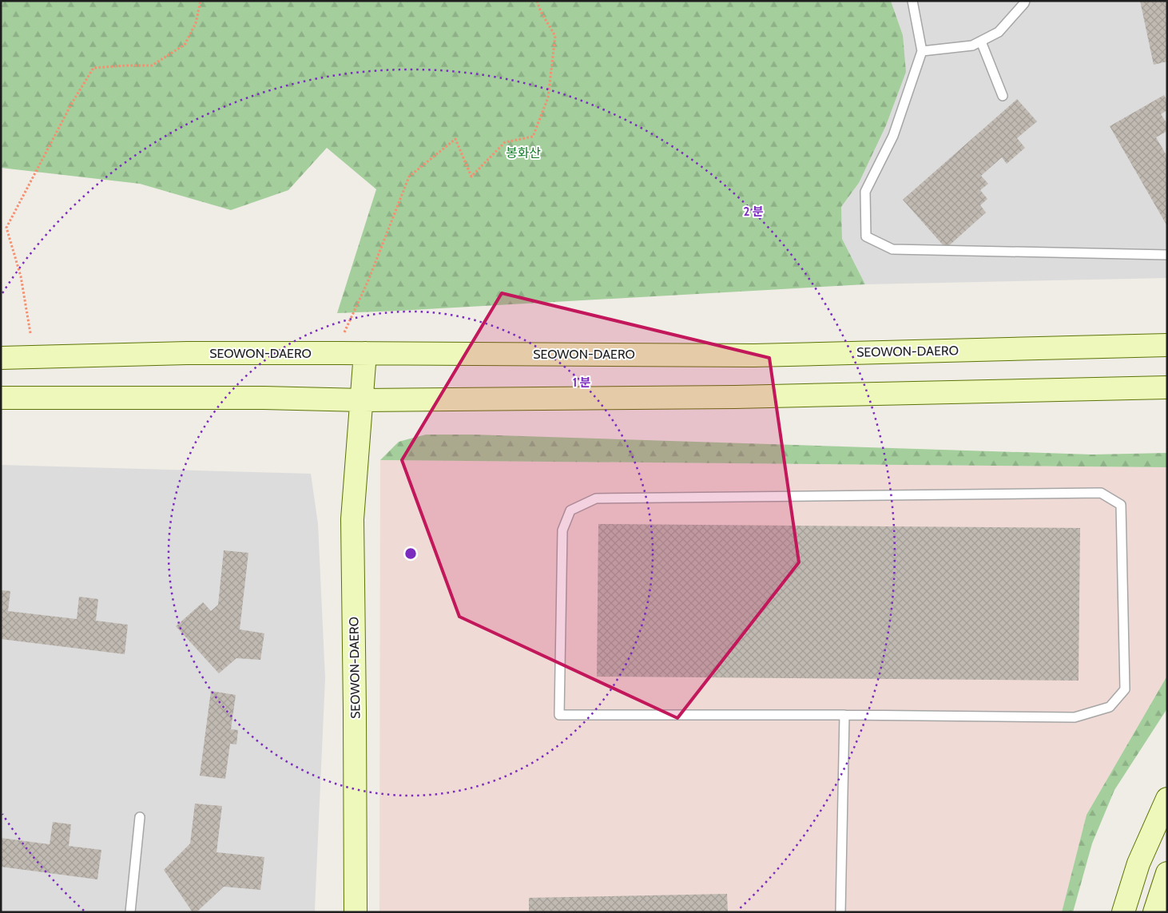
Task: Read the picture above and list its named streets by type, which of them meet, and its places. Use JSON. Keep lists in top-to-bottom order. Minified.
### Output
{"streets":{"street":["SEOWON-DAERO"]},"parks":["봉화산"],"rings":["2 분","1 분"]}
